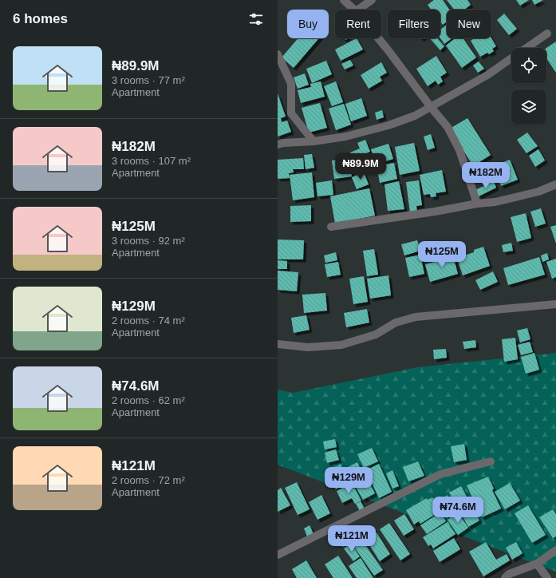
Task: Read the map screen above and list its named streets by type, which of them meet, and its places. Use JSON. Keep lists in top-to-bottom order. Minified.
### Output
{"page":{"heading":"6 homes","chip":["Buy","Rent","Filters","New"],"list":[{"name":"₦89.9M","note":"3 rooms · 77 m² · Apartment"},{"name":"₦182M","note":"3 rooms · 107 m² · Apartment"},{"name":"₦125M","note":"3 rooms · 92 m² · Apartment"},{"name":"₦129M","note":"2 rooms · 74 m² · Apartment"},{"name":"₦74.6M","note":"2 rooms · 62 m² · Apartment"},{"name":"₦121M","note":"2 rooms · 72 m² · Apartment"}],"price":["₦89.9M","₦182M","₦125M","₦129M","₦74.6M","₦121M"]}}
